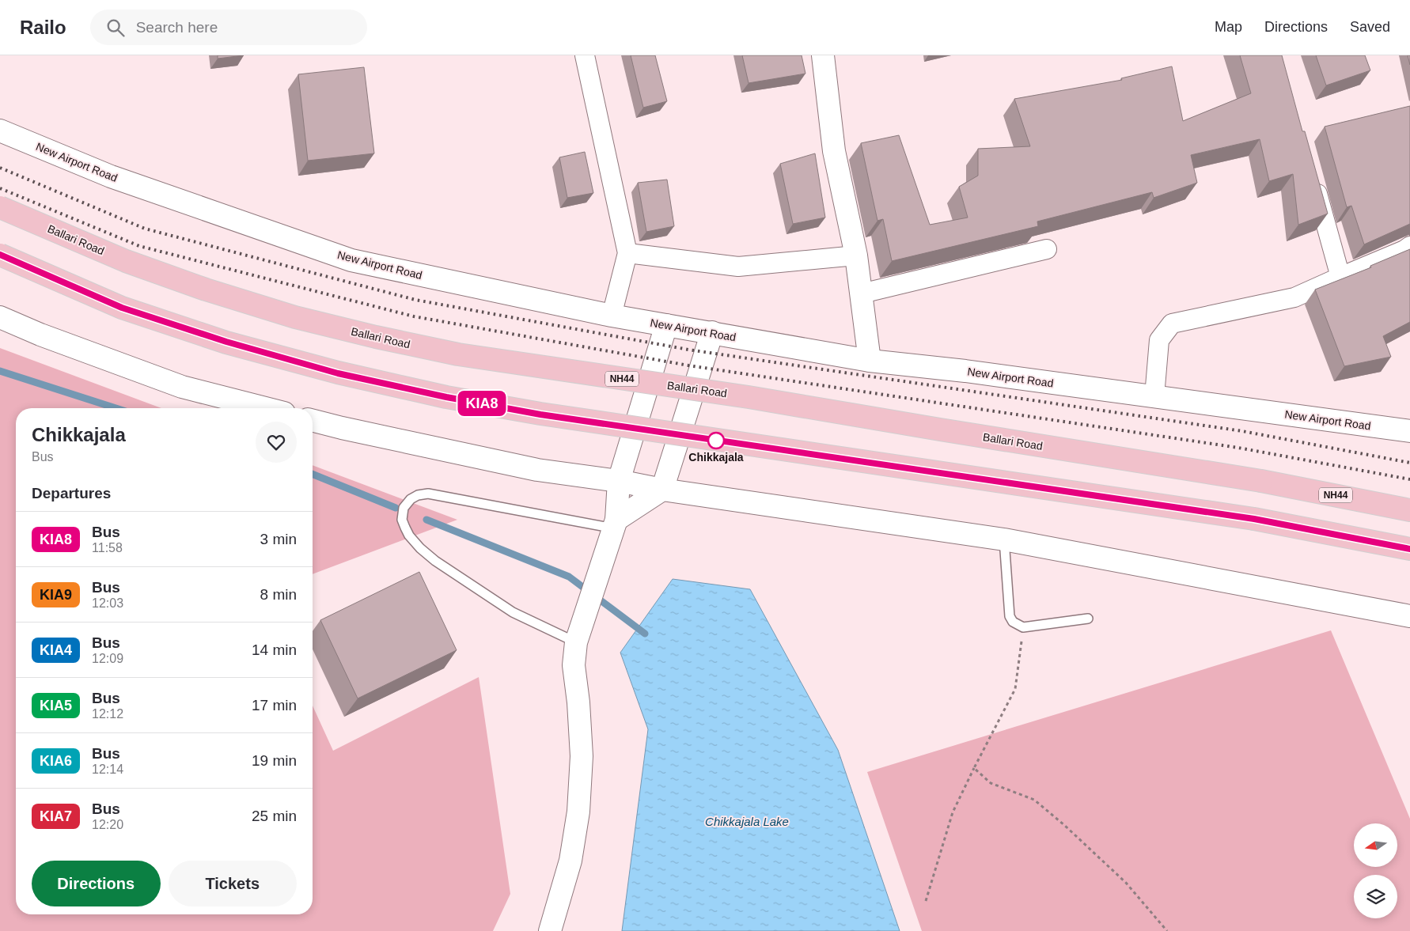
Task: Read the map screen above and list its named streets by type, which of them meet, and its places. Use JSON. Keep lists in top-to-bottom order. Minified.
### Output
{"streets":{"highway":["Ballari Road","NH44"],"street":["New Airport Road"]},"water":["Chikkajala Lake"],"places":["Chikkajala"],"lines":["bus line KIA8"],"north":"left","page":{"header":"Railo","search":"Search here","nav":["Map","Directions","Saved"],"on_map":"KIA8","heading":[["Chikkajala","Bus"],"Departures"],"list":[{"mark":"KIA8","name":"Bus","note":"11:58","value":"3 min"},{"mark":"KIA9","name":"Bus","note":"12:03","value":"8 min"},{"mark":"KIA4","name":"Bus","note":"12:09","value":"14 min"},{"mark":"KIA5","name":"Bus","note":"12:12","value":"17 min"},{"mark":"KIA6","name":"Bus","note":"12:14","value":"19 min"},{"mark":"KIA7","name":"Bus","note":"12:20","value":"25 min"}],"buttons":["Directions","Tickets"]}}
